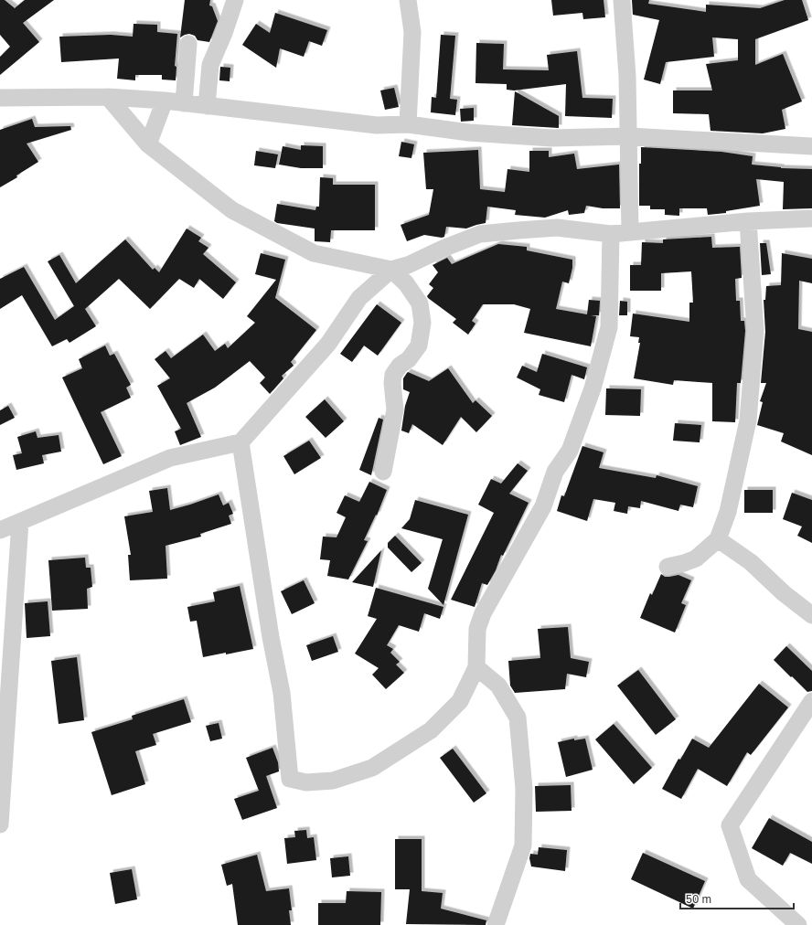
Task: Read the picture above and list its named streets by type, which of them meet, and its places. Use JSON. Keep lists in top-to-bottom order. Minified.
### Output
{"scale_bar":"50 m"}
